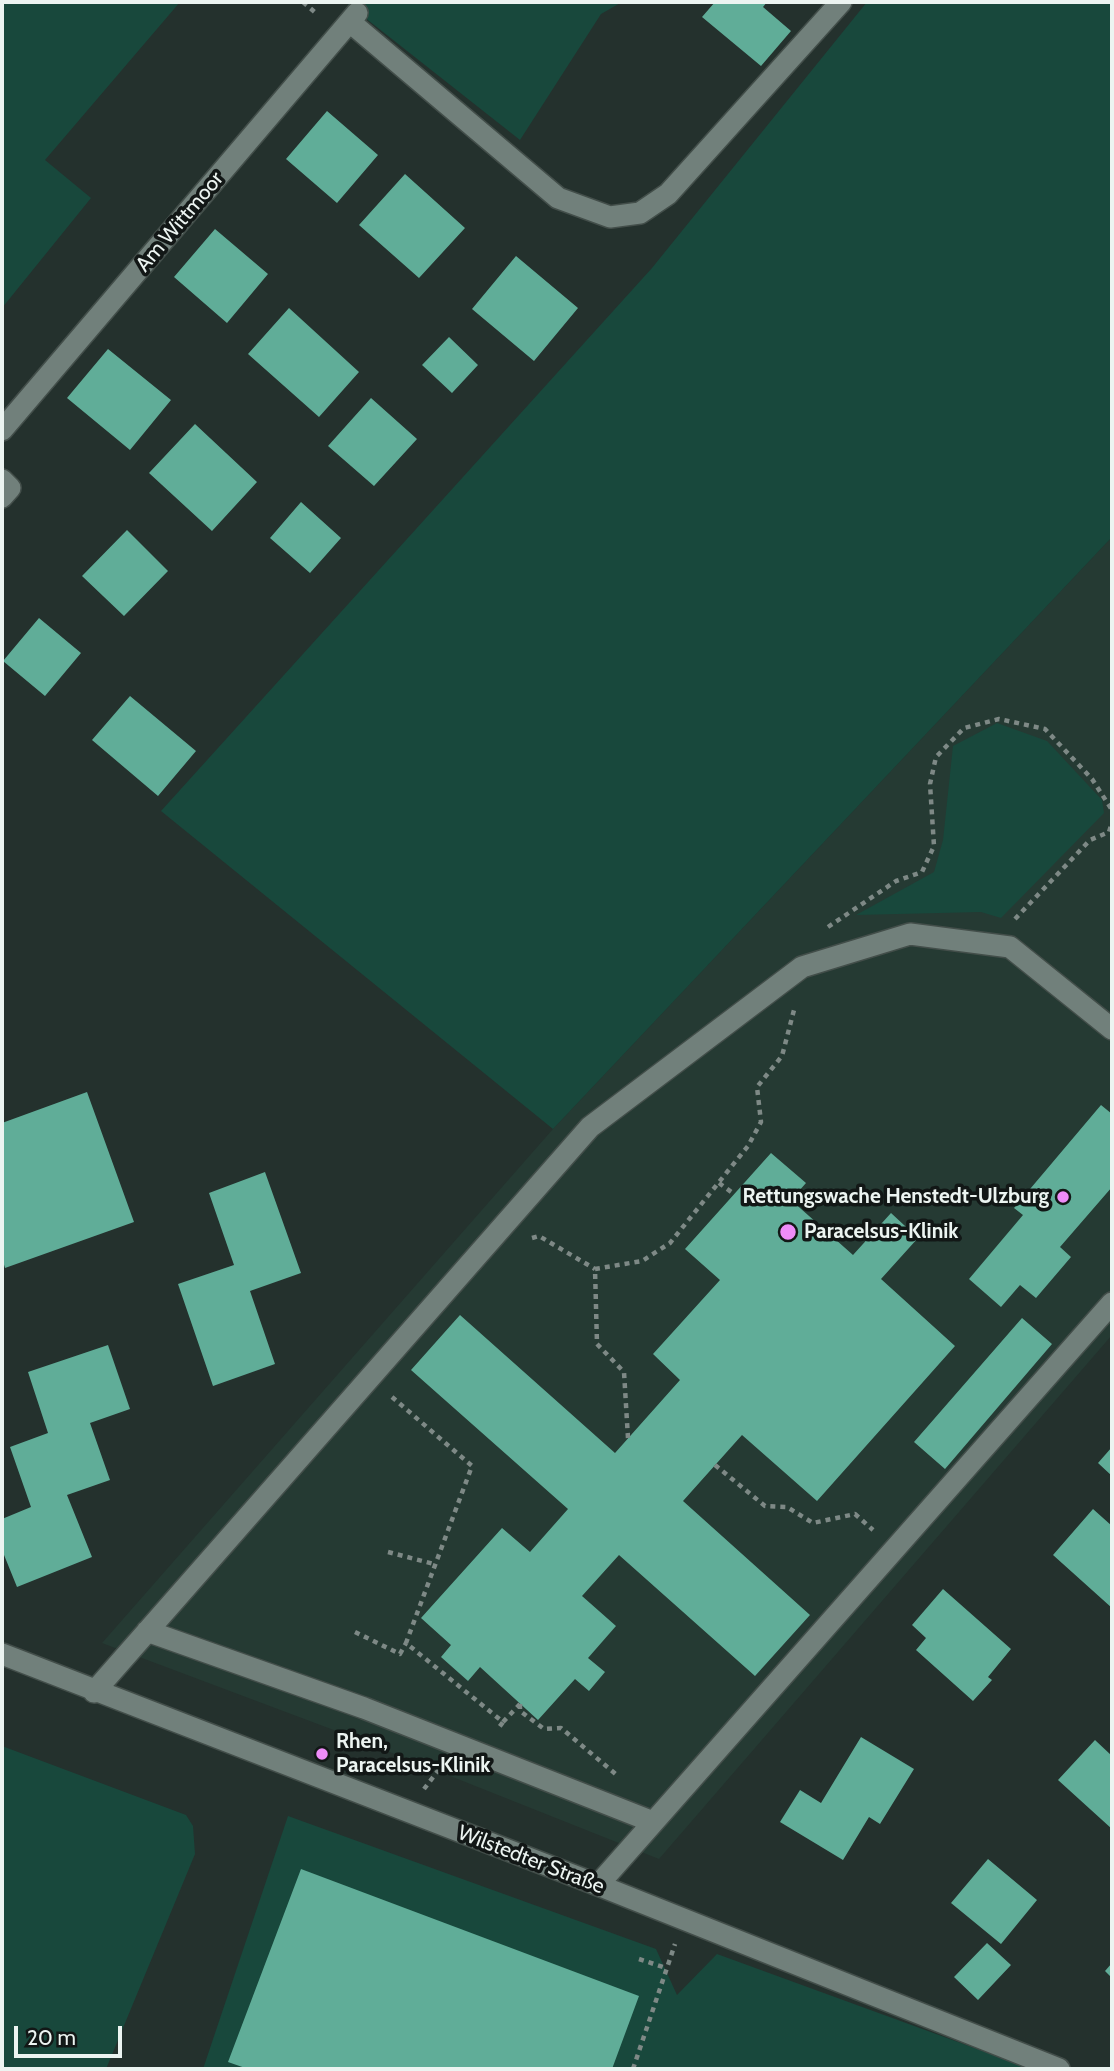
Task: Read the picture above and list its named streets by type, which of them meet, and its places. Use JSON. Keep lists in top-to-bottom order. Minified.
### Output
{"streets":{"street":["Am Wittmoor","Wilstedter Straße"]},"places":["Rettungswache Henstedt-Ulzburg","Paracelsus-Klinik","Rhen, Paracelsus-Klinik"],"scale_bar":"20 m"}
